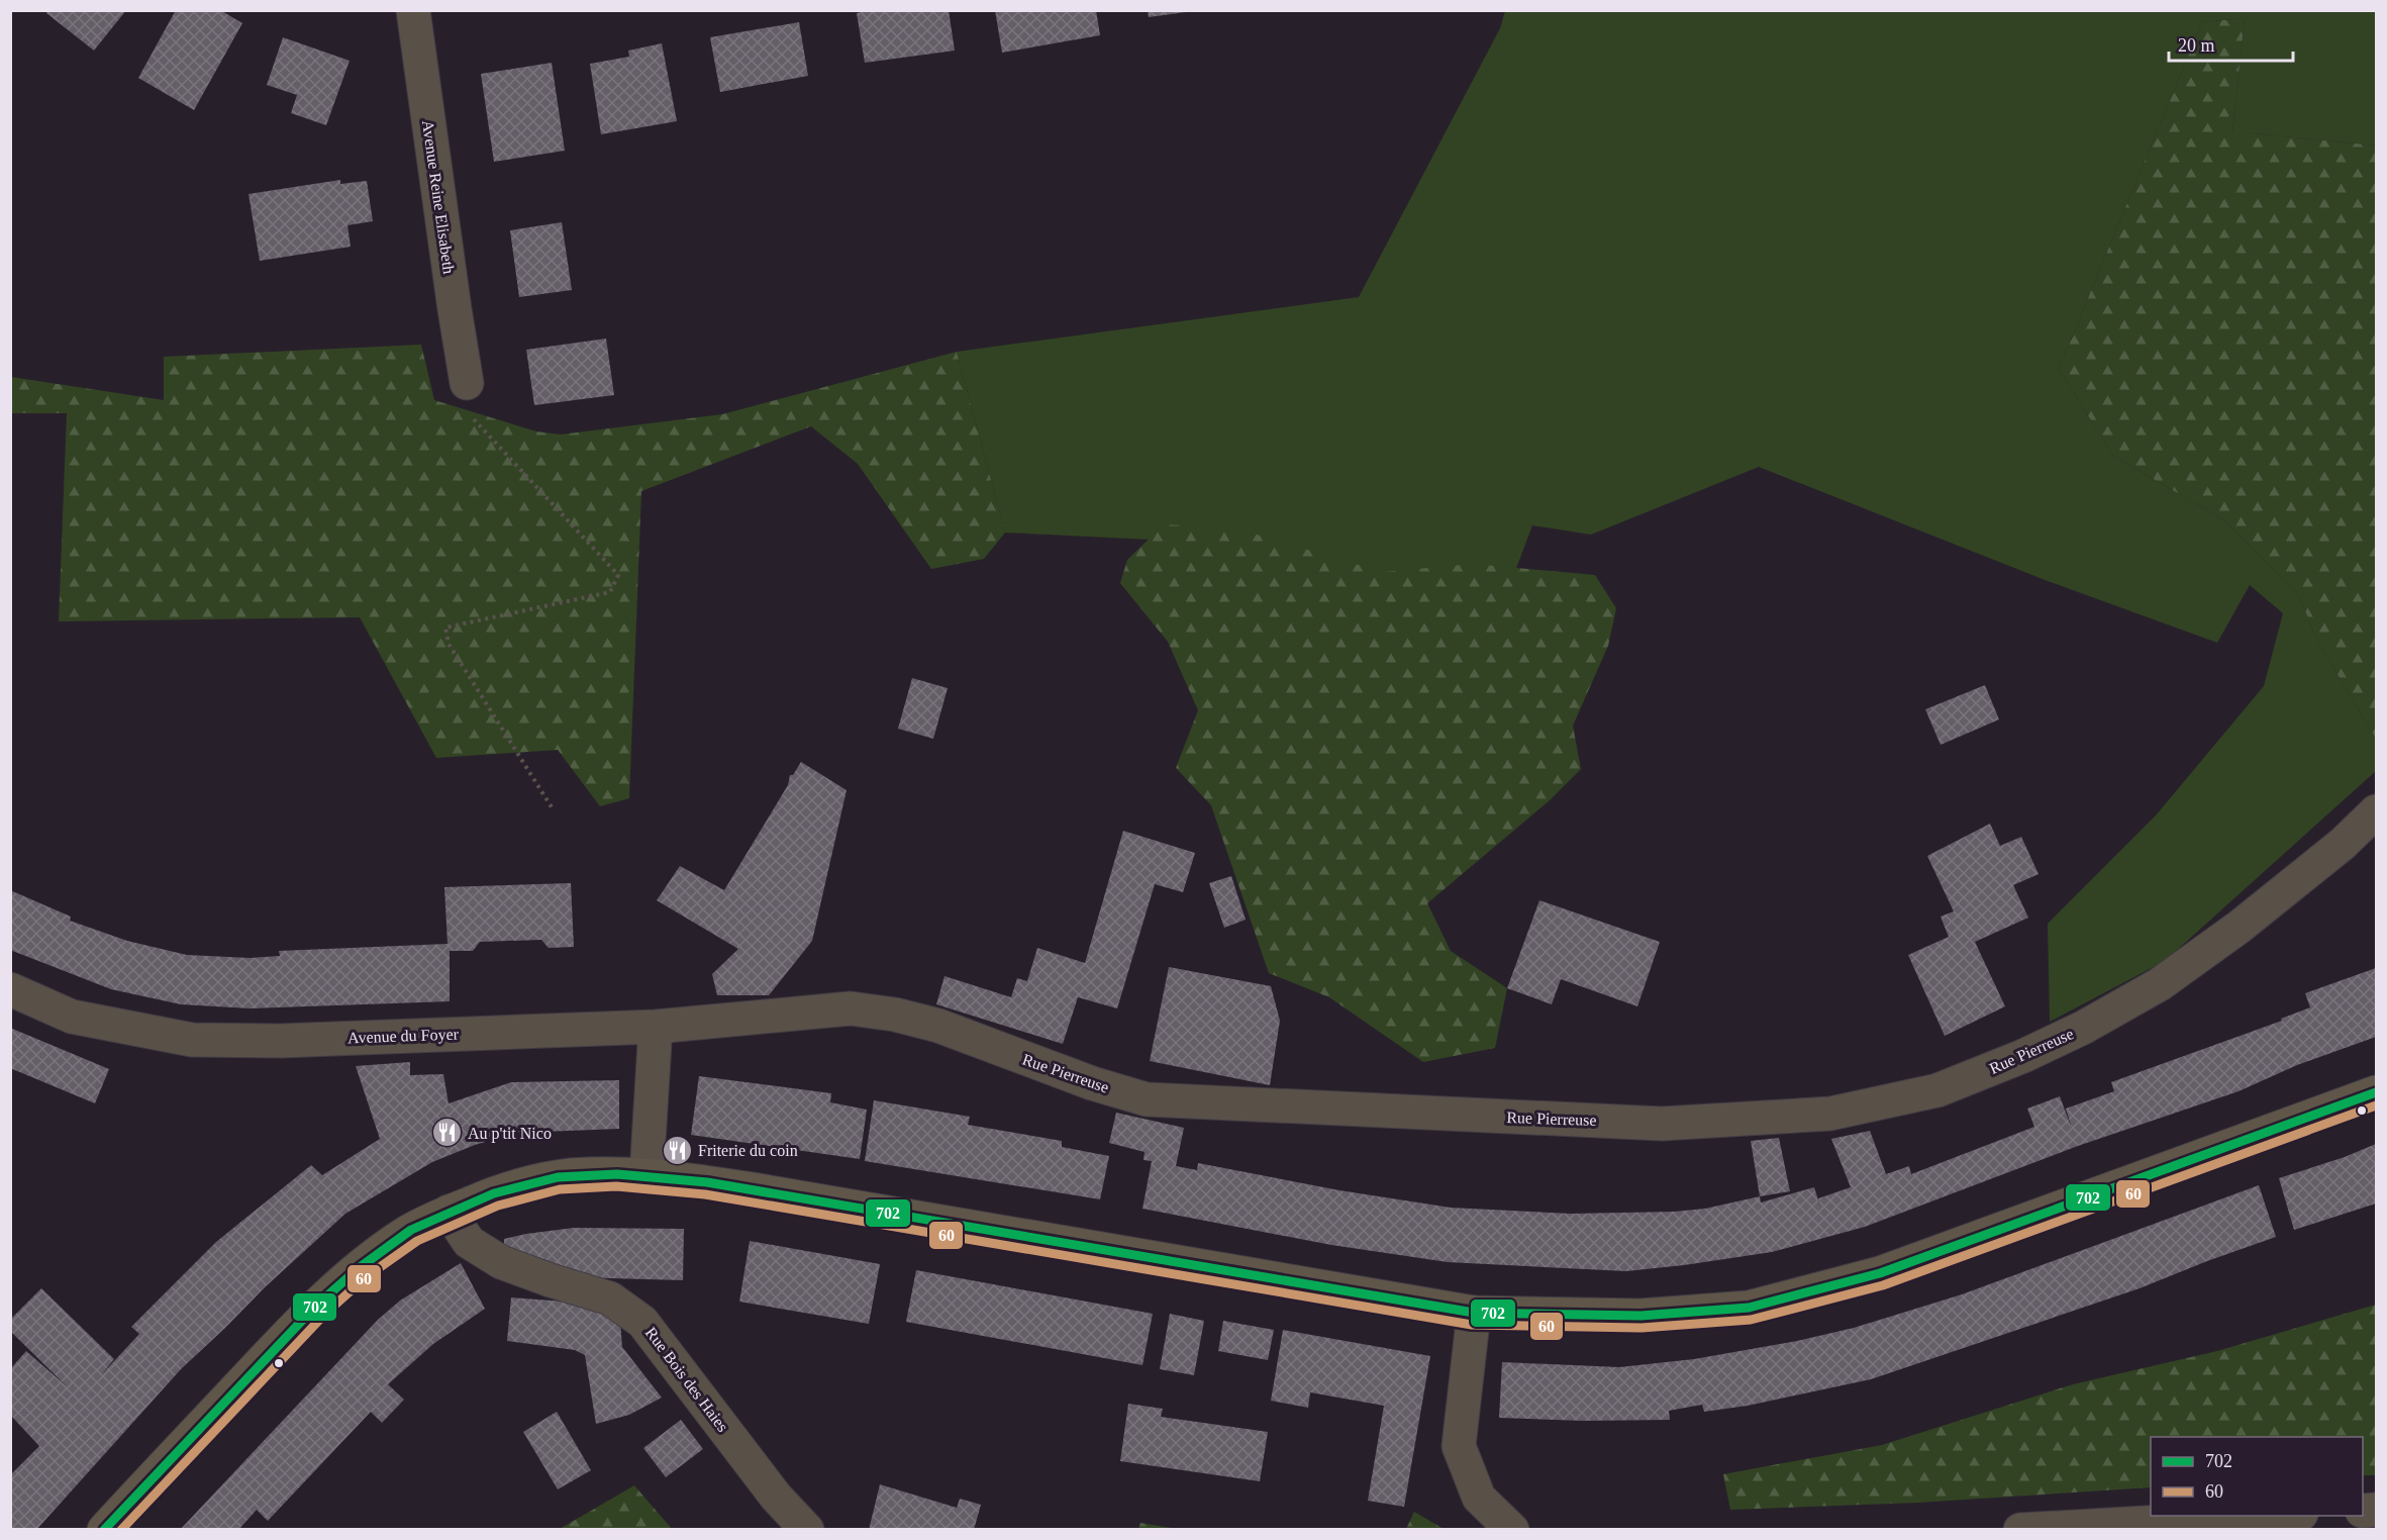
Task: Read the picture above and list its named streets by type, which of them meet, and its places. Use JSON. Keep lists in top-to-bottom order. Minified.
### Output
{"streets":{"street":["Avenue Reine Elisabeth","Avenue du Foyer","Rue Pierreuse","Rue Bois des Haies"]},"crossings":[["Avenue du Foyer","Rue Pierreuse"]],"places":{"restaurant":["Au p'tit Nico","Friterie du coin"]},"lines":["transit line 702","transit line 60"],"legend":["702","60"],"scale_bar":"20 m"}
